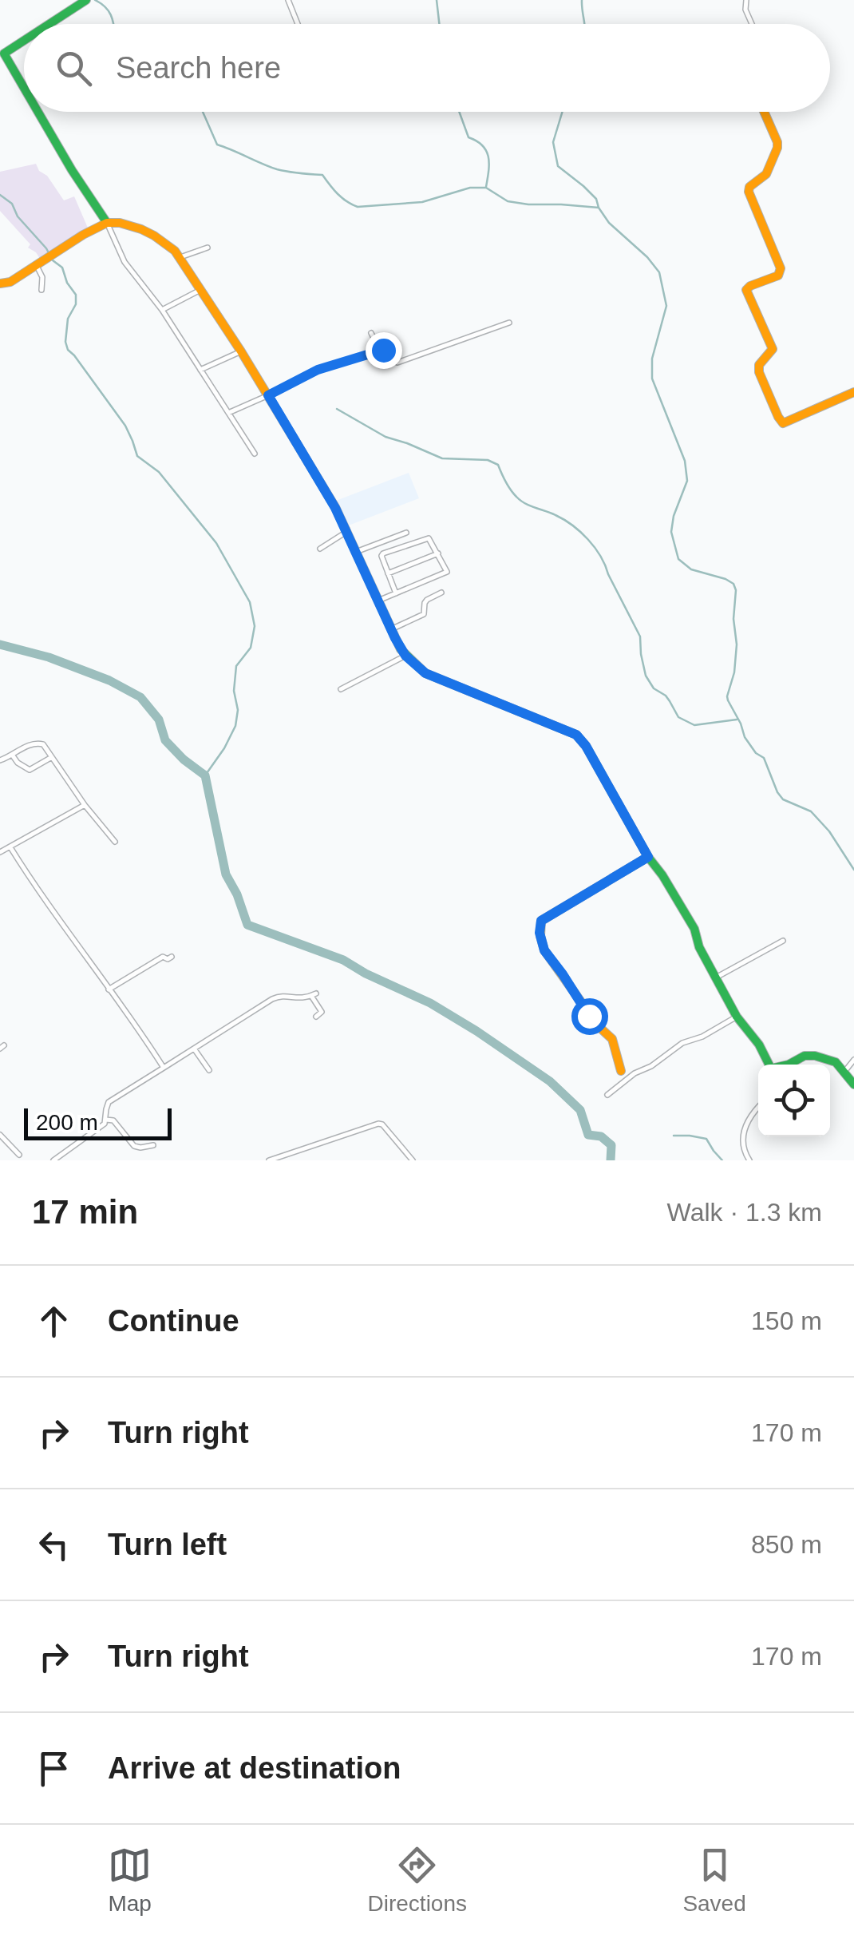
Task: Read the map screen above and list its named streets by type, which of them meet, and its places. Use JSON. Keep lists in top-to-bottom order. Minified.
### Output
{"scale_bar":"200 m","page":{"search":"Search here","scale":"200 m","heading":["17 min","Walk · 1.3 km"],"list":[["Continue","150 m"],["Turn right","170 m"],["Turn left","850 m"],["Turn right","170 m"],"Arrive at destination"],"nav":["Map","Directions","Saved"]}}
